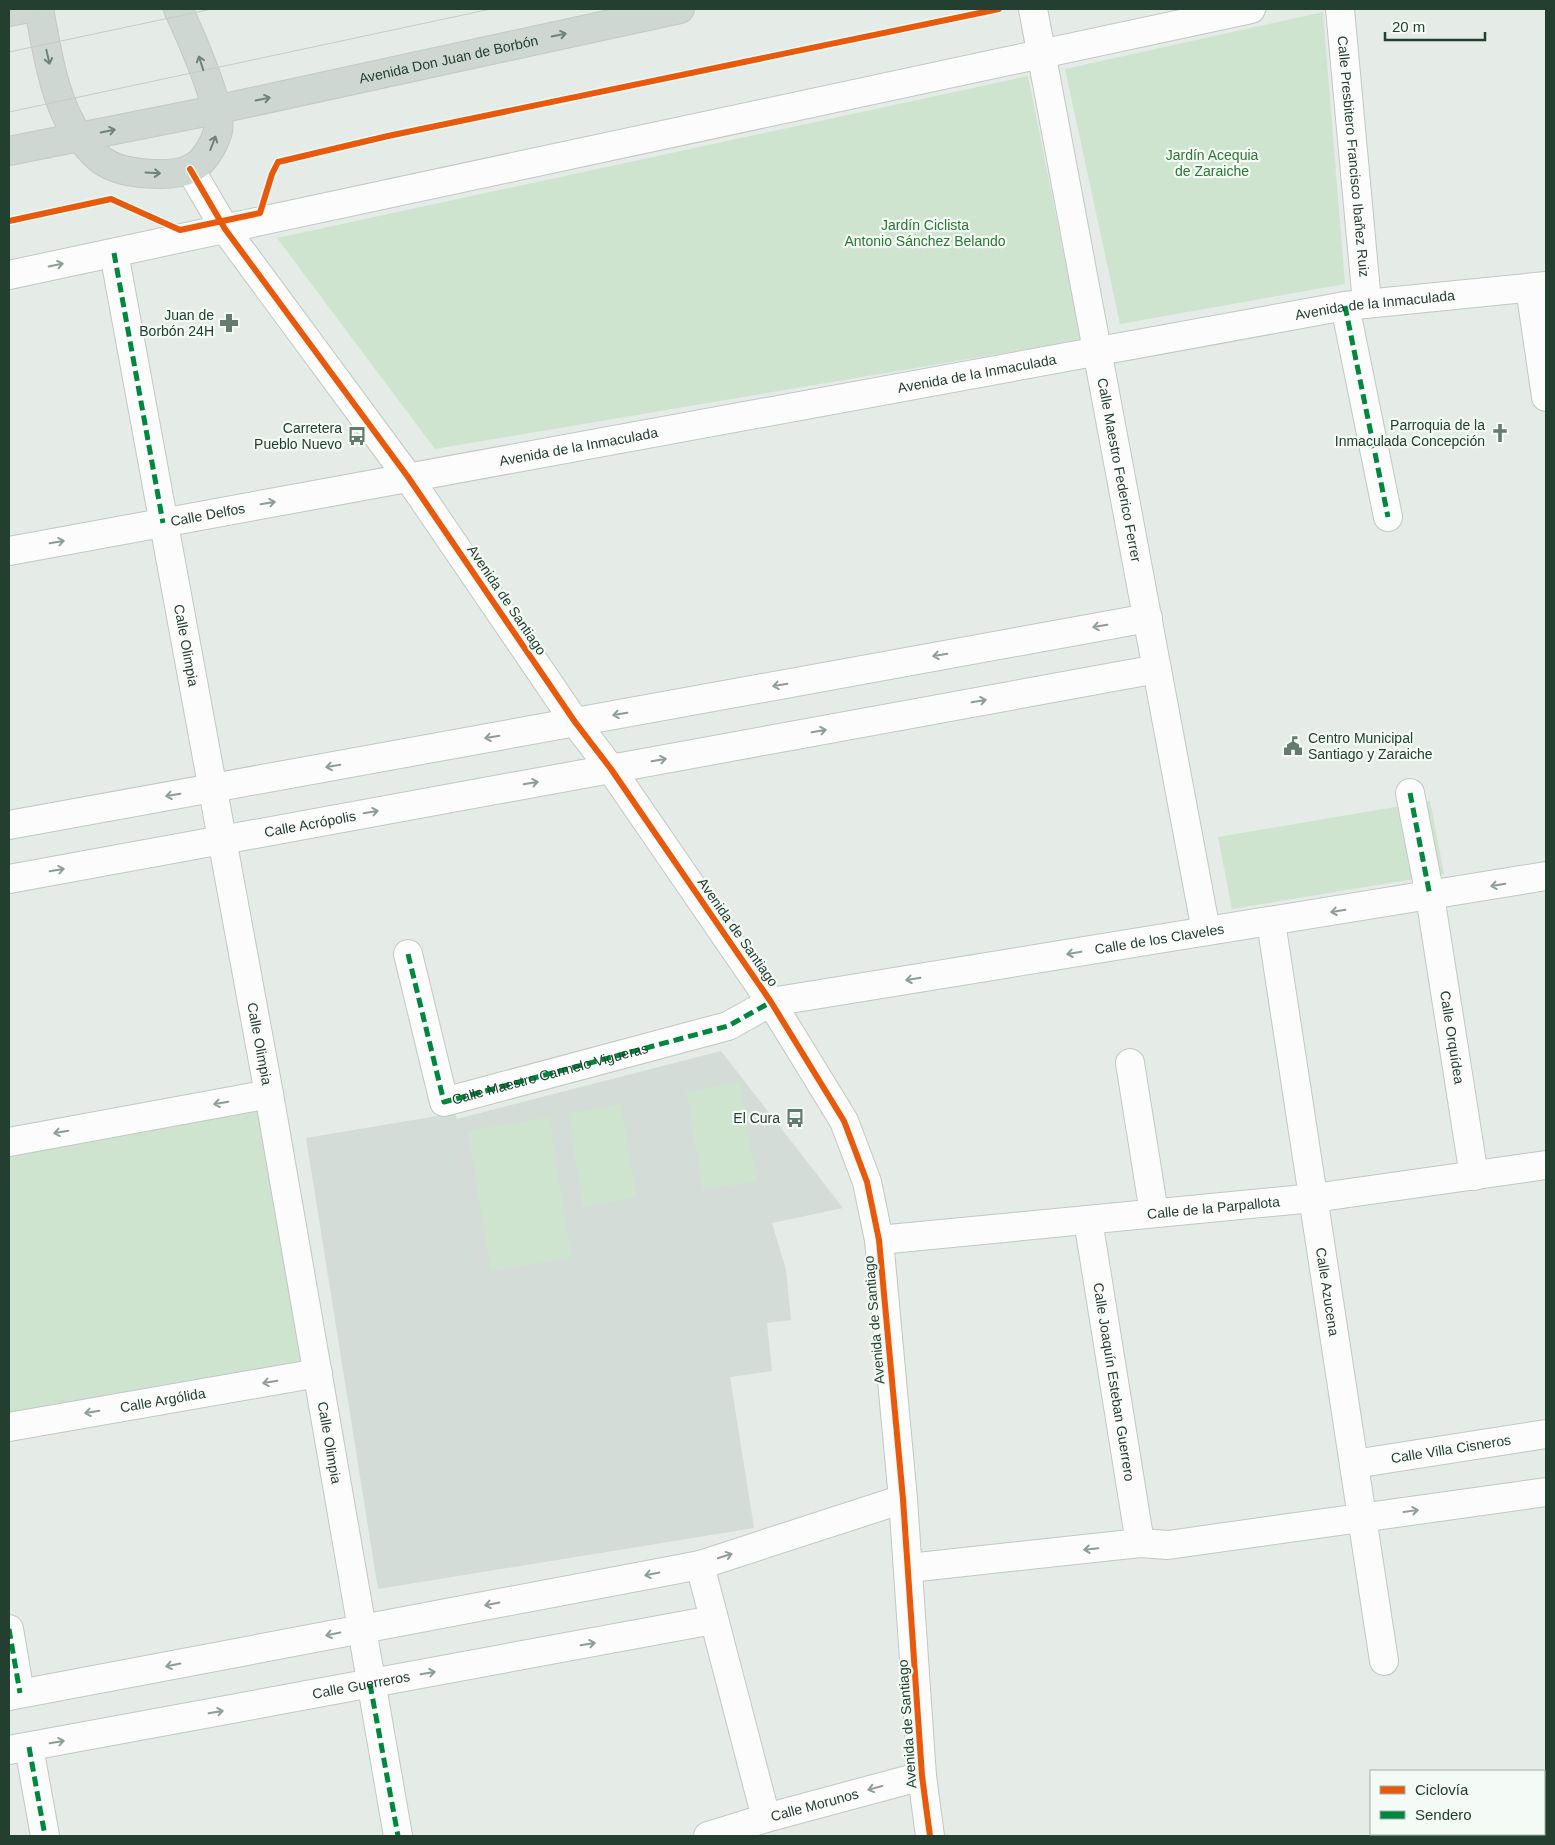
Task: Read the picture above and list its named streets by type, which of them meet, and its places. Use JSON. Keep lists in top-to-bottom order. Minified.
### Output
{"streets":{"main road":["Avenida Don Juan de Borbón"],"street":["Calle Presbitero Francisco Ibañez Ruiz","Avenida de la Inmaculada","Calle Maestro Federico Ferrer","Calle Delfos","Avenida de Santiago","Calle Olimpia","Calle Acrópolis","Calle de los Claveles","Calle Orquídea","Calle Maestro Carmelo Vigueras","Calle de la Parpallota","Calle Azucena","Calle Joaquín Esteban Guerrero","Calle Argólida","Calle Villa Cisneros","Calle Guerreros","Calle Morunos"]},"crossings":[["Calle Presbitero Francisco Ibañez Ruiz","Avenida de la Inmaculada"],["Avenida de la Inmaculada","Calle Maestro Federico Ferrer"],["Avenida de la Inmaculada","Calle Delfos"],["Avenida de la Inmaculada","Avenida de Santiago"],["Calle Maestro Federico Ferrer","Calle Acrópolis"],["Calle Maestro Federico Ferrer","Calle de los Claveles"],["Calle Delfos","Avenida de Santiago"],["Calle Delfos","Calle Olimpia"],["Avenida de Santiago","Calle Acrópolis"],["Avenida de Santiago","Calle de los Claveles"],["Avenida de Santiago","Calle Maestro Carmelo Vigueras"],["Avenida de Santiago","Calle de la Parpallota"],["Avenida de Santiago","Calle Morunos"],["Calle Olimpia","Calle Acrópolis"],["Calle Olimpia","Calle Argólida"],["Calle Olimpia","Calle Guerreros"],["Calle de los Claveles","Calle Orquídea"],["Calle de los Claveles","Calle Maestro Carmelo Vigueras"],["Calle de los Claveles","Calle Azucena"],["Calle Orquídea","Calle de la Parpallota"],["Calle de la Parpallota","Calle Azucena"],["Calle de la Parpallota","Calle Joaquín Esteban Guerrero"],["Calle Azucena","Calle Villa Cisneros"]],"one_way":["Avenida Don Juan de Borbón","Calle Delfos","Calle de los Claveles","Calle Argólida","Calle Morunos"],"parks":["Jardín Acequia de Zaraiche","Jardín Ciclista Antonio Sánchez Belando"],"places":{"pharmacy":["Juan de Borbón 24H"],"church":["Parroquia de la Inmaculada Concepción"],"bus stop":["Carretera Pueblo Nuevo","El Cura"],"public building":["Centro Municipal Santiago y Zaraiche"]},"legend":["Ciclovía","Sendero"],"scale_bar":"20 m"}
